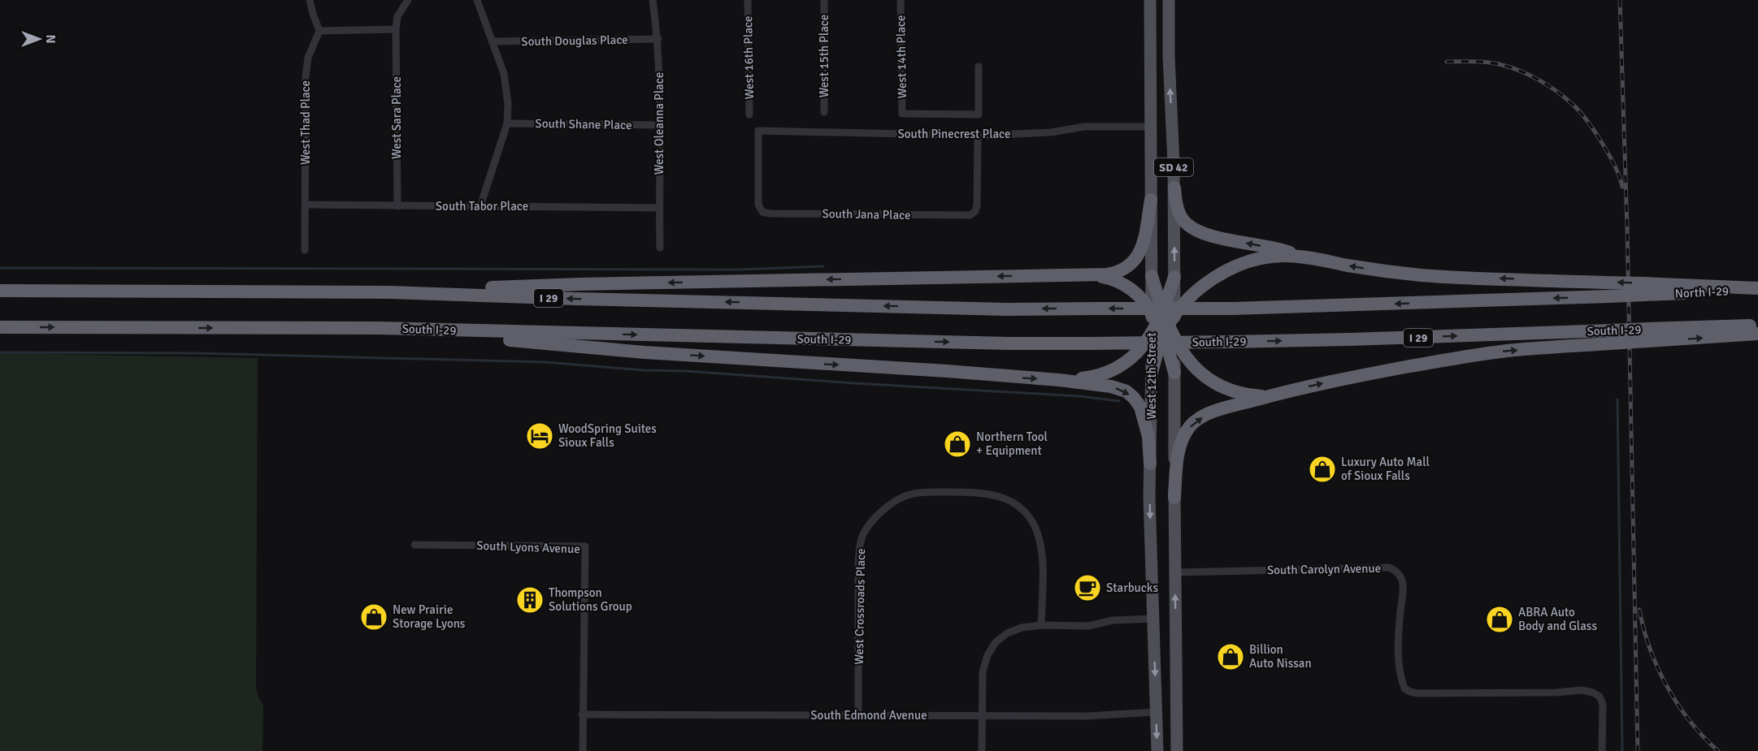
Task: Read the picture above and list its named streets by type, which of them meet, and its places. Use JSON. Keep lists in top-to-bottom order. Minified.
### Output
{"streets":{"highway":["I 29","South I-29"],"main road":["SD 42","West 12th Street"],"street":["South Douglas Place","West 15th Place","West 14th Place","West 16th Place","West Sara Place","West Thad Place","West Oleanna Place","South Shane Place","South Pinecrest Place","South Tabor Place","South Jana Place","South Lyons Avenue","South Carolyn Avenue","West Crossroads Place","South Edmond Avenue"]},"crossings":[["South Douglas Place","West Oleanna Place"],["West Sara Place","South Tabor Place"],["West Thad Place","South Tabor Place"],["West Oleanna Place","South Shane Place"],["West Oleanna Place","South Tabor Place"],["South Pinecrest Place","SD 42"],["South Pinecrest Place","South Jana Place"],["I 29","South I-29"],["West 12th Street","South Carolyn Avenue"],["West 12th Street","South Edmond Avenue"],["South Lyons Avenue","South Edmond Avenue"],["West Crossroads Place","South Edmond Avenue"]],"places":{"hotel":["WoodSpring Suites Sioux Falls"],"shop":["Northern Tool + Equipment","Luxury Auto Mall of Sioux Falls","New Prairie Storage Lyons","ABRA Auto Body and Glass","Billion Auto Nissan"],"cafe":["Starbucks"],"building":["Thompson Solutions Group"]},"north":"right"}
